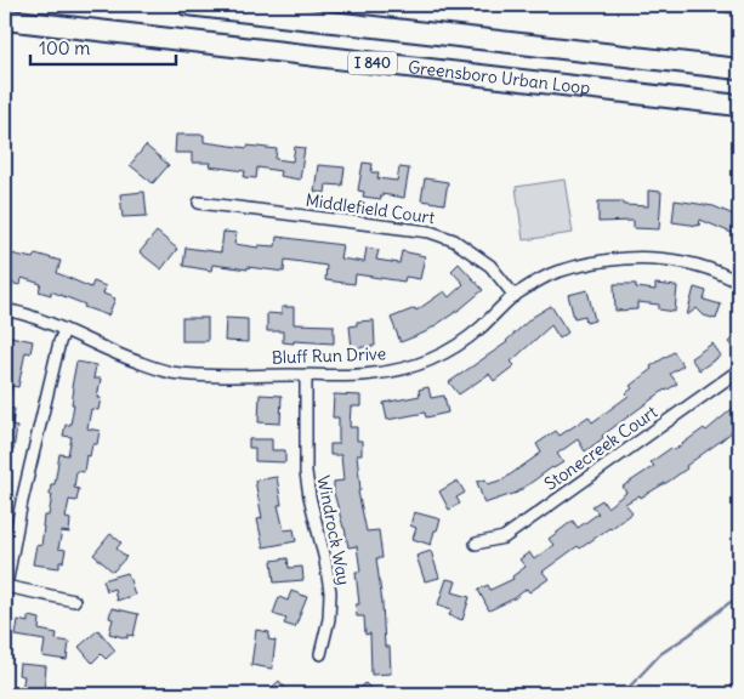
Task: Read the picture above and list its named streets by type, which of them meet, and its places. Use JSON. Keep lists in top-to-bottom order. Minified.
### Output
{"streets":{"highway":["I 840","Greensboro Urban Loop"],"street":["Middlefield Court","Bluff Run Drive","Stonecreek Court","Windrock Way"]},"crossings":[["Middlefield Court","Bluff Run Drive"],["Bluff Run Drive","Windrock Way"]],"scale_bar":"100 m"}
